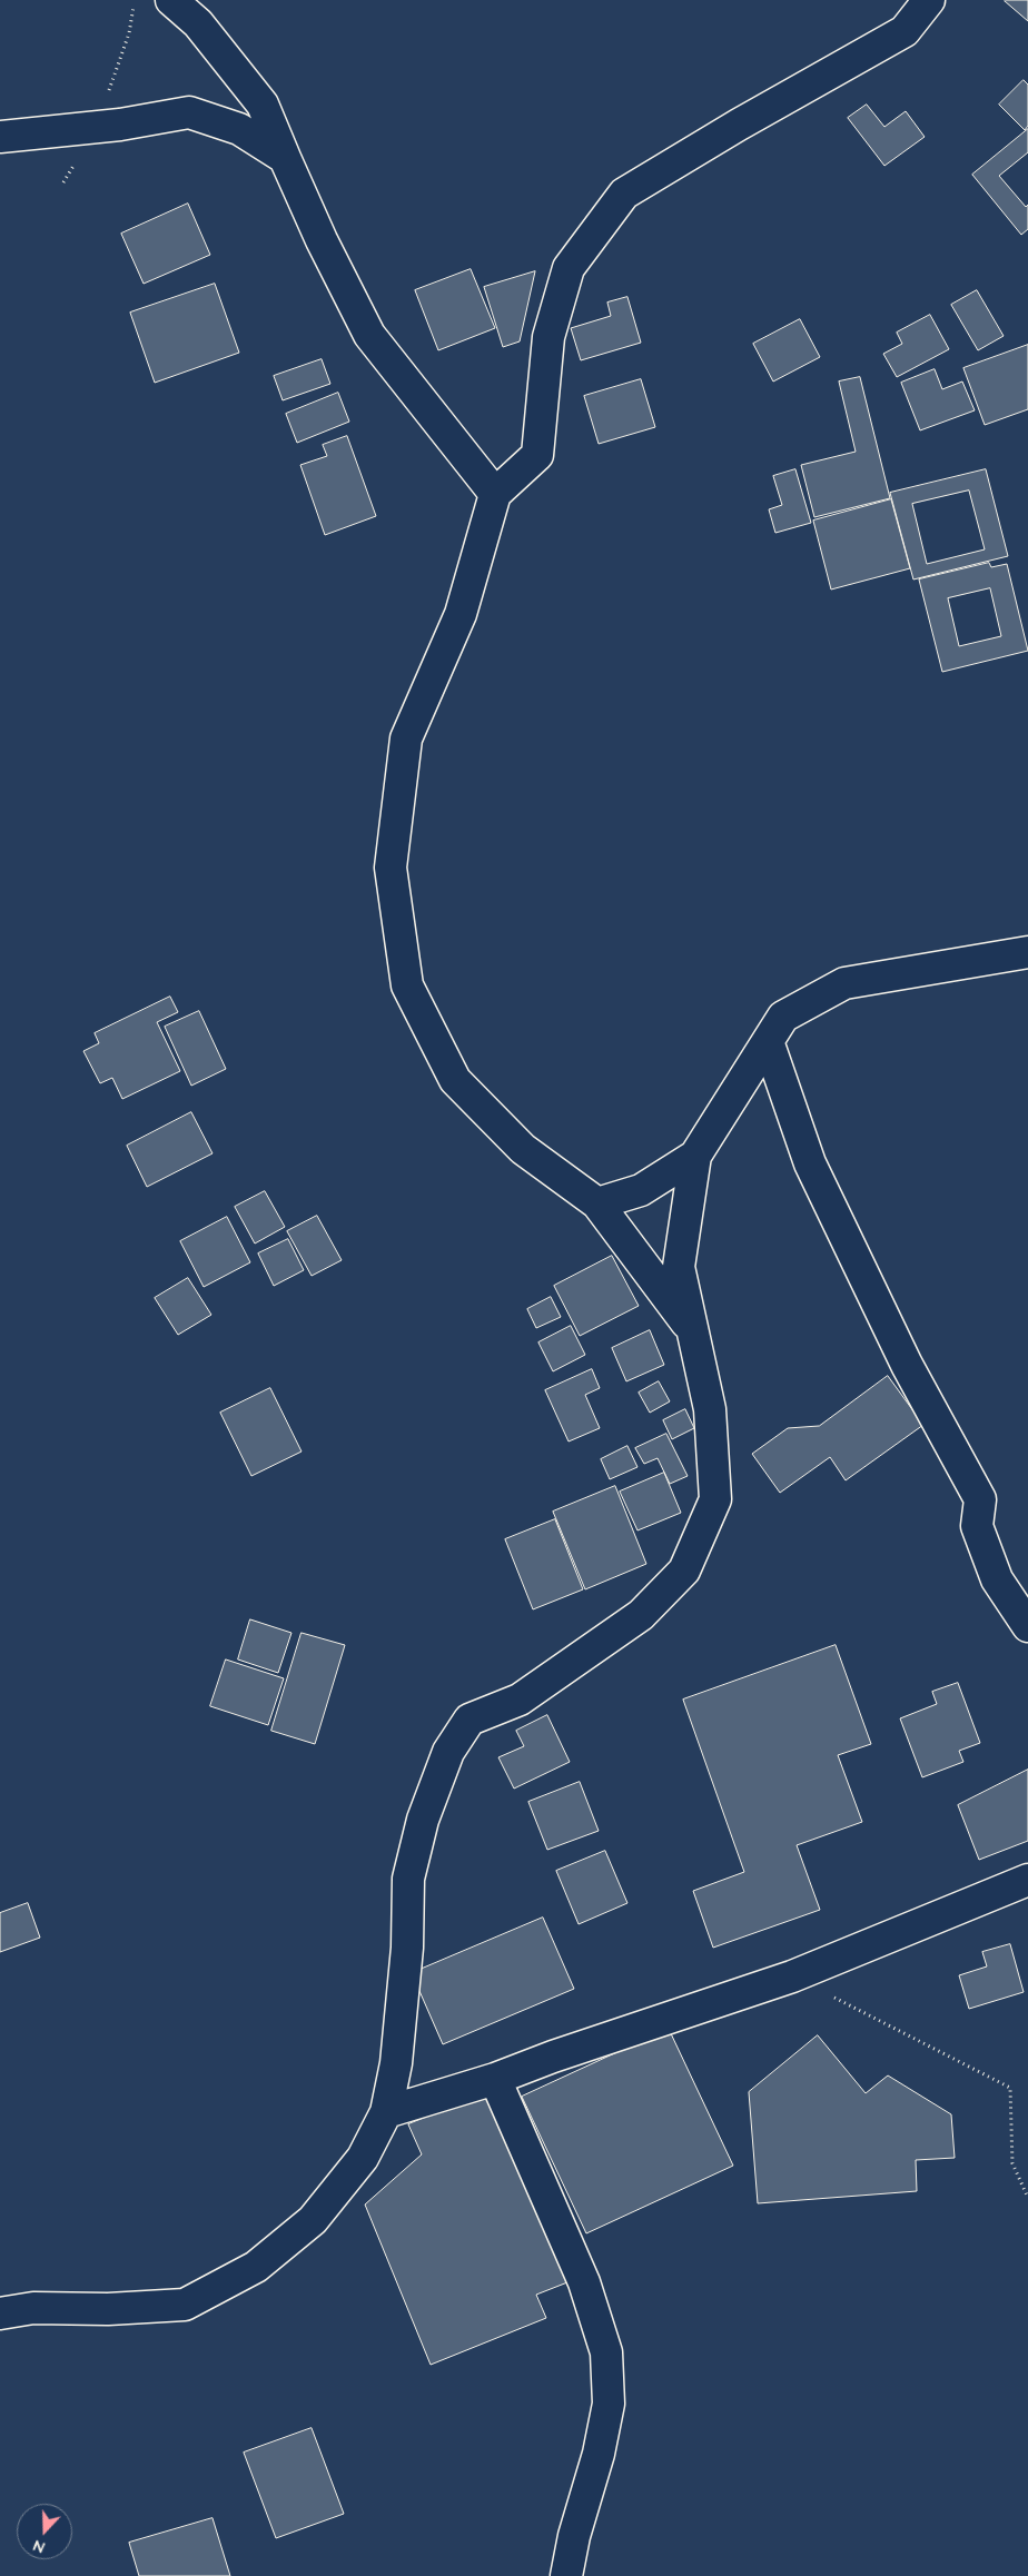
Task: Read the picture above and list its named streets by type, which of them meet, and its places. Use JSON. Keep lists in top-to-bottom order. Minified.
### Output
{"north":"bottom"}
